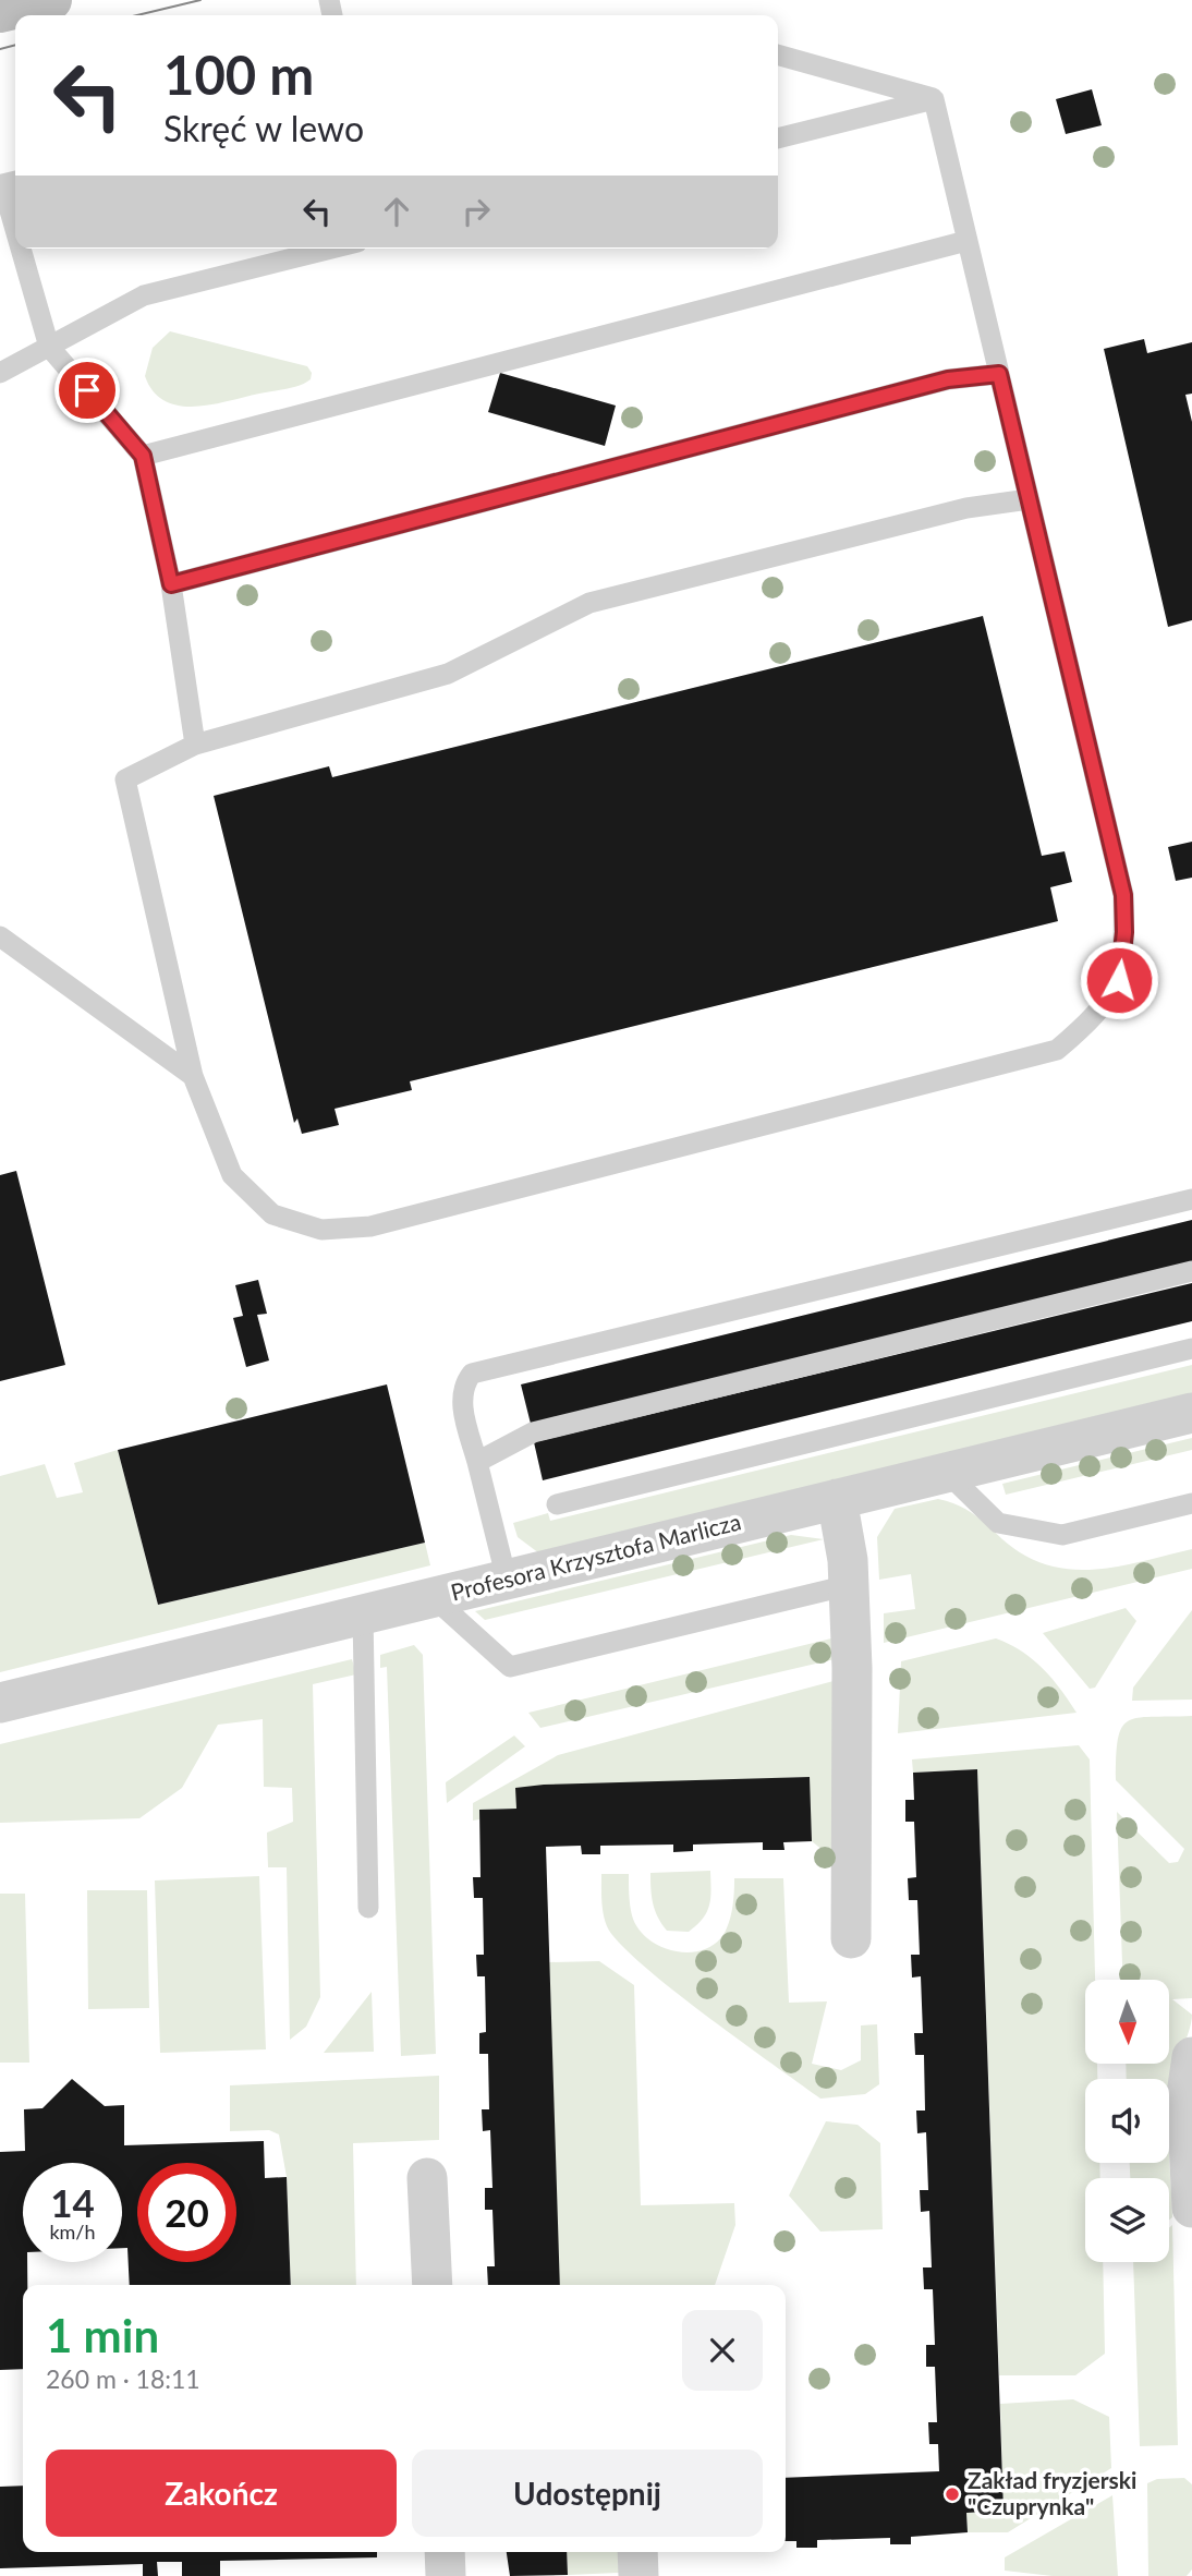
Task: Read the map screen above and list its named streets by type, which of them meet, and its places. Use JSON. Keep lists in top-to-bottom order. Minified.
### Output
{"streets":{"street":["Profesora Krzysztofa Marlicza"]},"places":["Zakład fryzjerski \"Czuprynka\""],"north":"bottom","page":{"turn":["100 m","Skręć w lewo"],"speed":"14 km/h","limit":"20","heading":["1 min","260 m · 18:11"],"buttons":["Zakończ","Udostępnij"]}}
